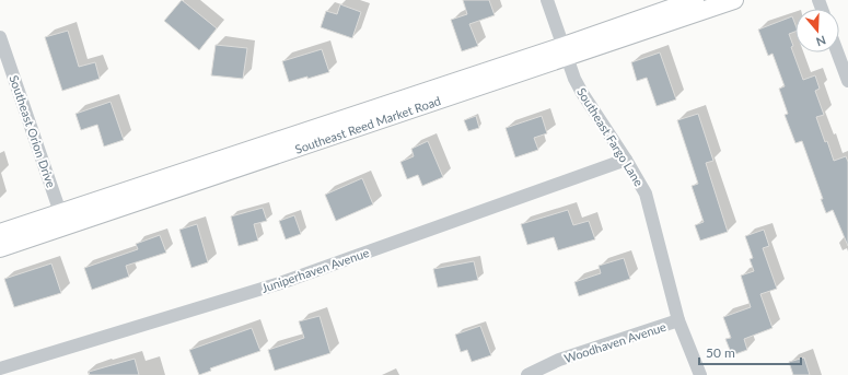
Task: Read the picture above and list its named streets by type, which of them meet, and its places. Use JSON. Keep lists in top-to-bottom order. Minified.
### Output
{"streets":{"main road":["Southeast Reed Market Road"],"street":["Southeast Orion Drive","Southeast Fargo Lane","Juniperhaven Avenue","Woodhaven Avenue"]},"crossings":[["Southeast Reed Market Road","Southeast Orion Drive"],["Southeast Reed Market Road","Southeast Fargo Lane"],["Southeast Fargo Lane","Juniperhaven Avenue"],["Southeast Fargo Lane","Woodhaven Avenue"]],"scale_bar":"50 m","north":"bottom"}
